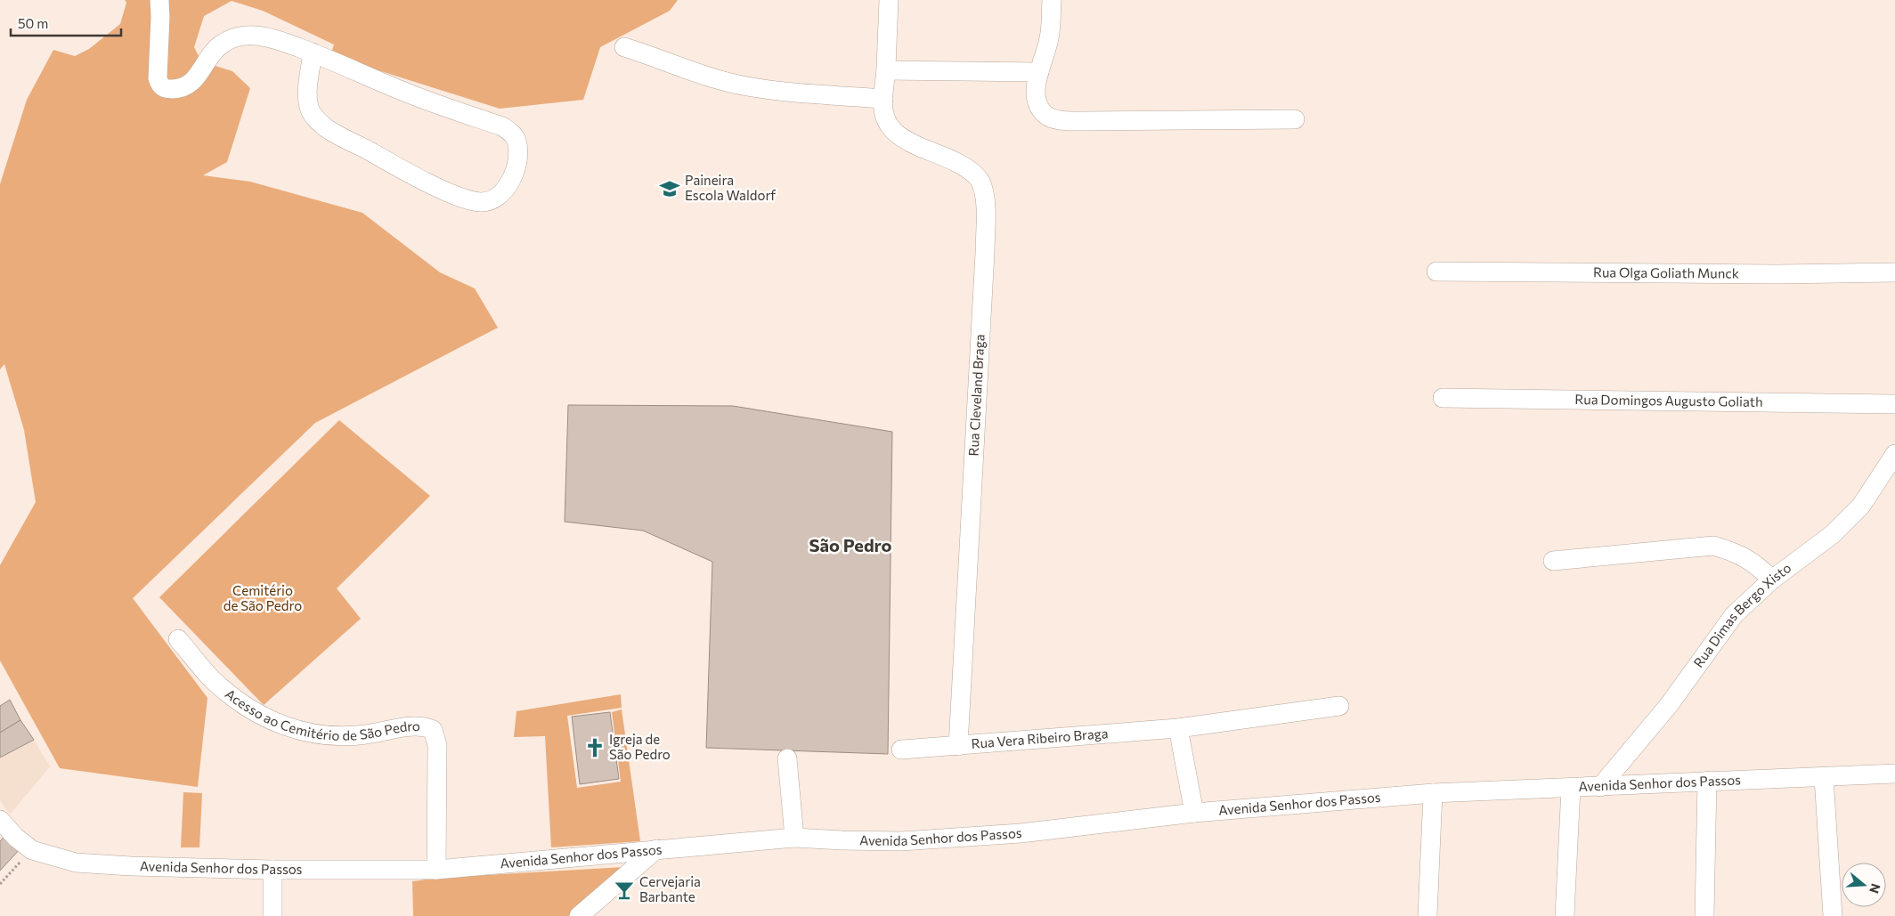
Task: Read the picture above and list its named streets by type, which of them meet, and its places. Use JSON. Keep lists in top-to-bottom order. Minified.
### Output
{"streets":{"street":["Rua Olga Goliath Munck","Rua Cleveland Braga","Rua Domingos Augusto Goliath","Rua Dimas Bergo Xisto","Acesso ao Cemitério de São Pedro","Rua Vera Ribeiro Braga","Avenida Senhor dos Passos"]},"crossings":[["Rua Cleveland Braga","Rua Vera Ribeiro Braga"],["Rua Dimas Bergo Xisto","Avenida Senhor dos Passos"],["Acesso ao Cemitério de São Pedro","Avenida Senhor dos Passos"]],"districts":["São Pedro"],"parks":["Cemitério de São Pedro"],"places":{"school or university":["Paineira Escola Waldorf"],"church":["Igreja de São Pedro"],"bar":["Cervejaria Barbante"]},"scale_bar":"50 m","north":"right"}
